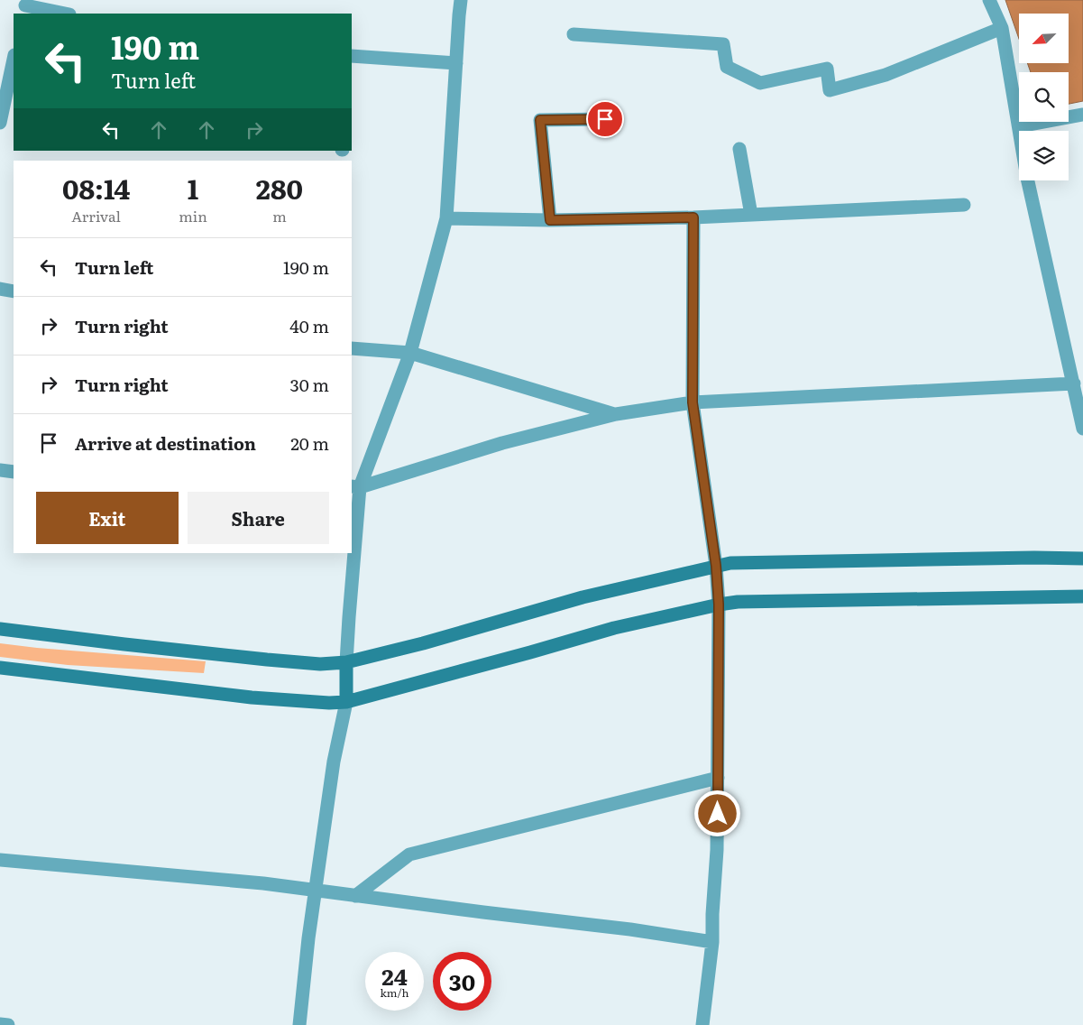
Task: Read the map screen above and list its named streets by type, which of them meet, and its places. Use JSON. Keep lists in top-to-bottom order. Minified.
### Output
{"north":"bottom left","page":{"turn":["190 m","Turn left"],"eta":["08:14","Arrival","1","min","280","m"],"list":[{"name":"Turn left","value":"190 m"},{"name":"Turn right","value":"40 m"},{"name":"Turn right","value":"30 m"},{"name":"Arrive at destination","value":"20 m"}],"buttons":["Exit","Share"],"speed":"24 km/h","limit":"30"}}
